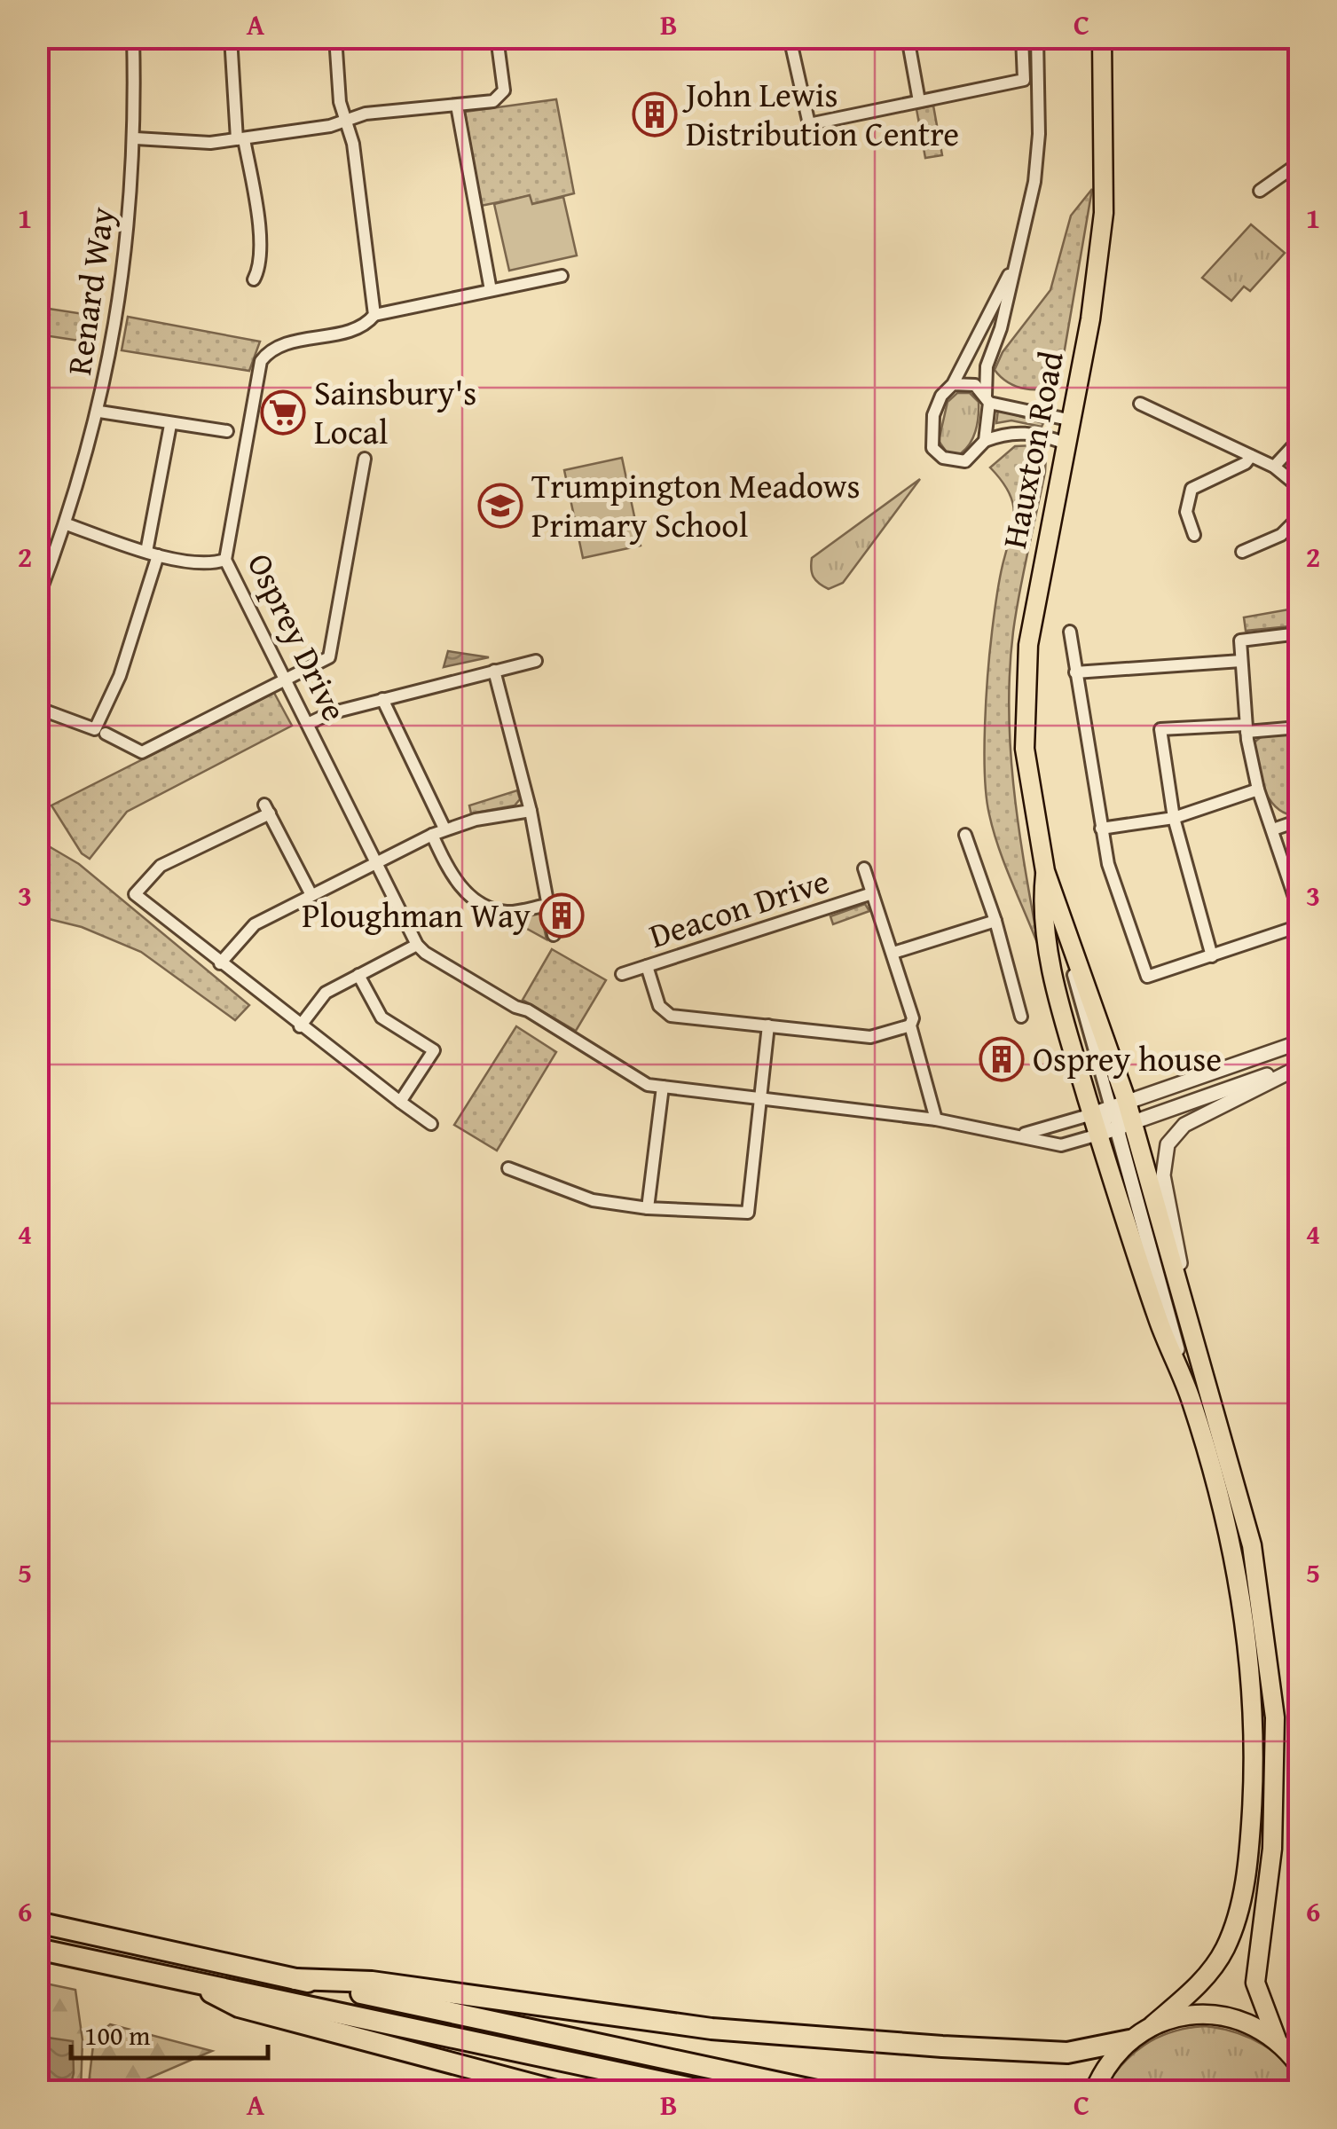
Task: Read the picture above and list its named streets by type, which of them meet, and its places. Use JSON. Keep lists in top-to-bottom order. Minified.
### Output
{"streets":{"main road":["Hauxton Road"],"street":["Renard Way","Osprey Drive","Deacon Drive"]},"places":{"building":["John Lewis Distribution Centre","Ploughman Way","Osprey house"],"supermarket":["Sainsbury's Local"],"school or university":["Trumpington Meadows Primary School"]},"scale_bar":"100 m","grid":{"columns":["A","B","C"],"rows":["1","2","3","4","5","6"]}}
